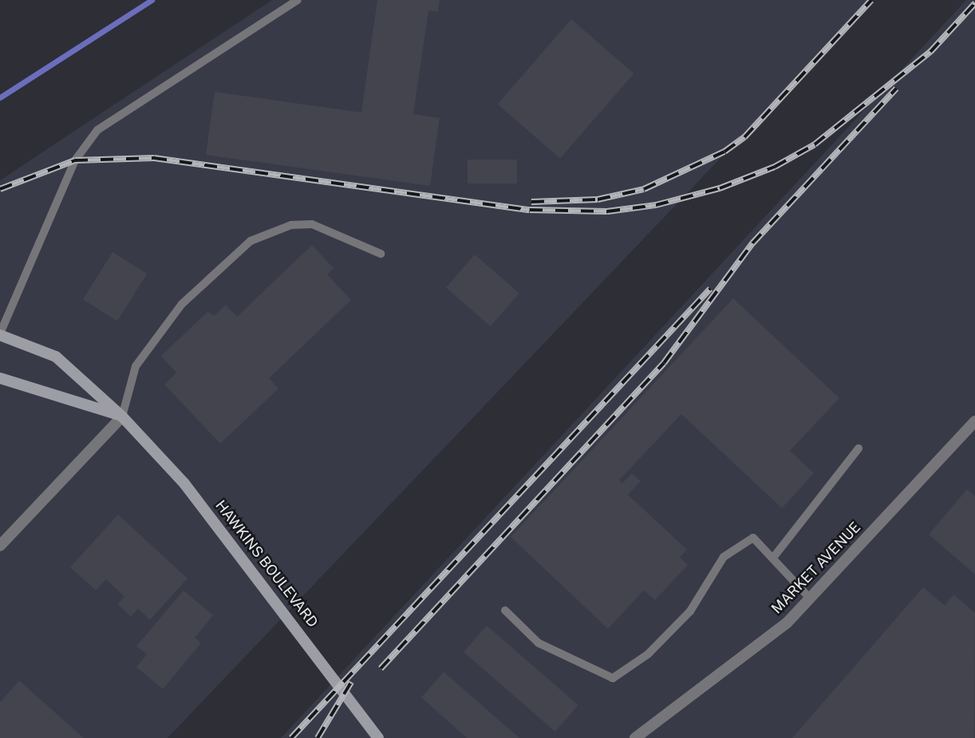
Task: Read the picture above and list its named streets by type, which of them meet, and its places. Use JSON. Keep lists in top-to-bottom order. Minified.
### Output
{"streets":{"main road":["HAWKINS BOULEVARD"],"street":["MARKET AVENUE"]}}
